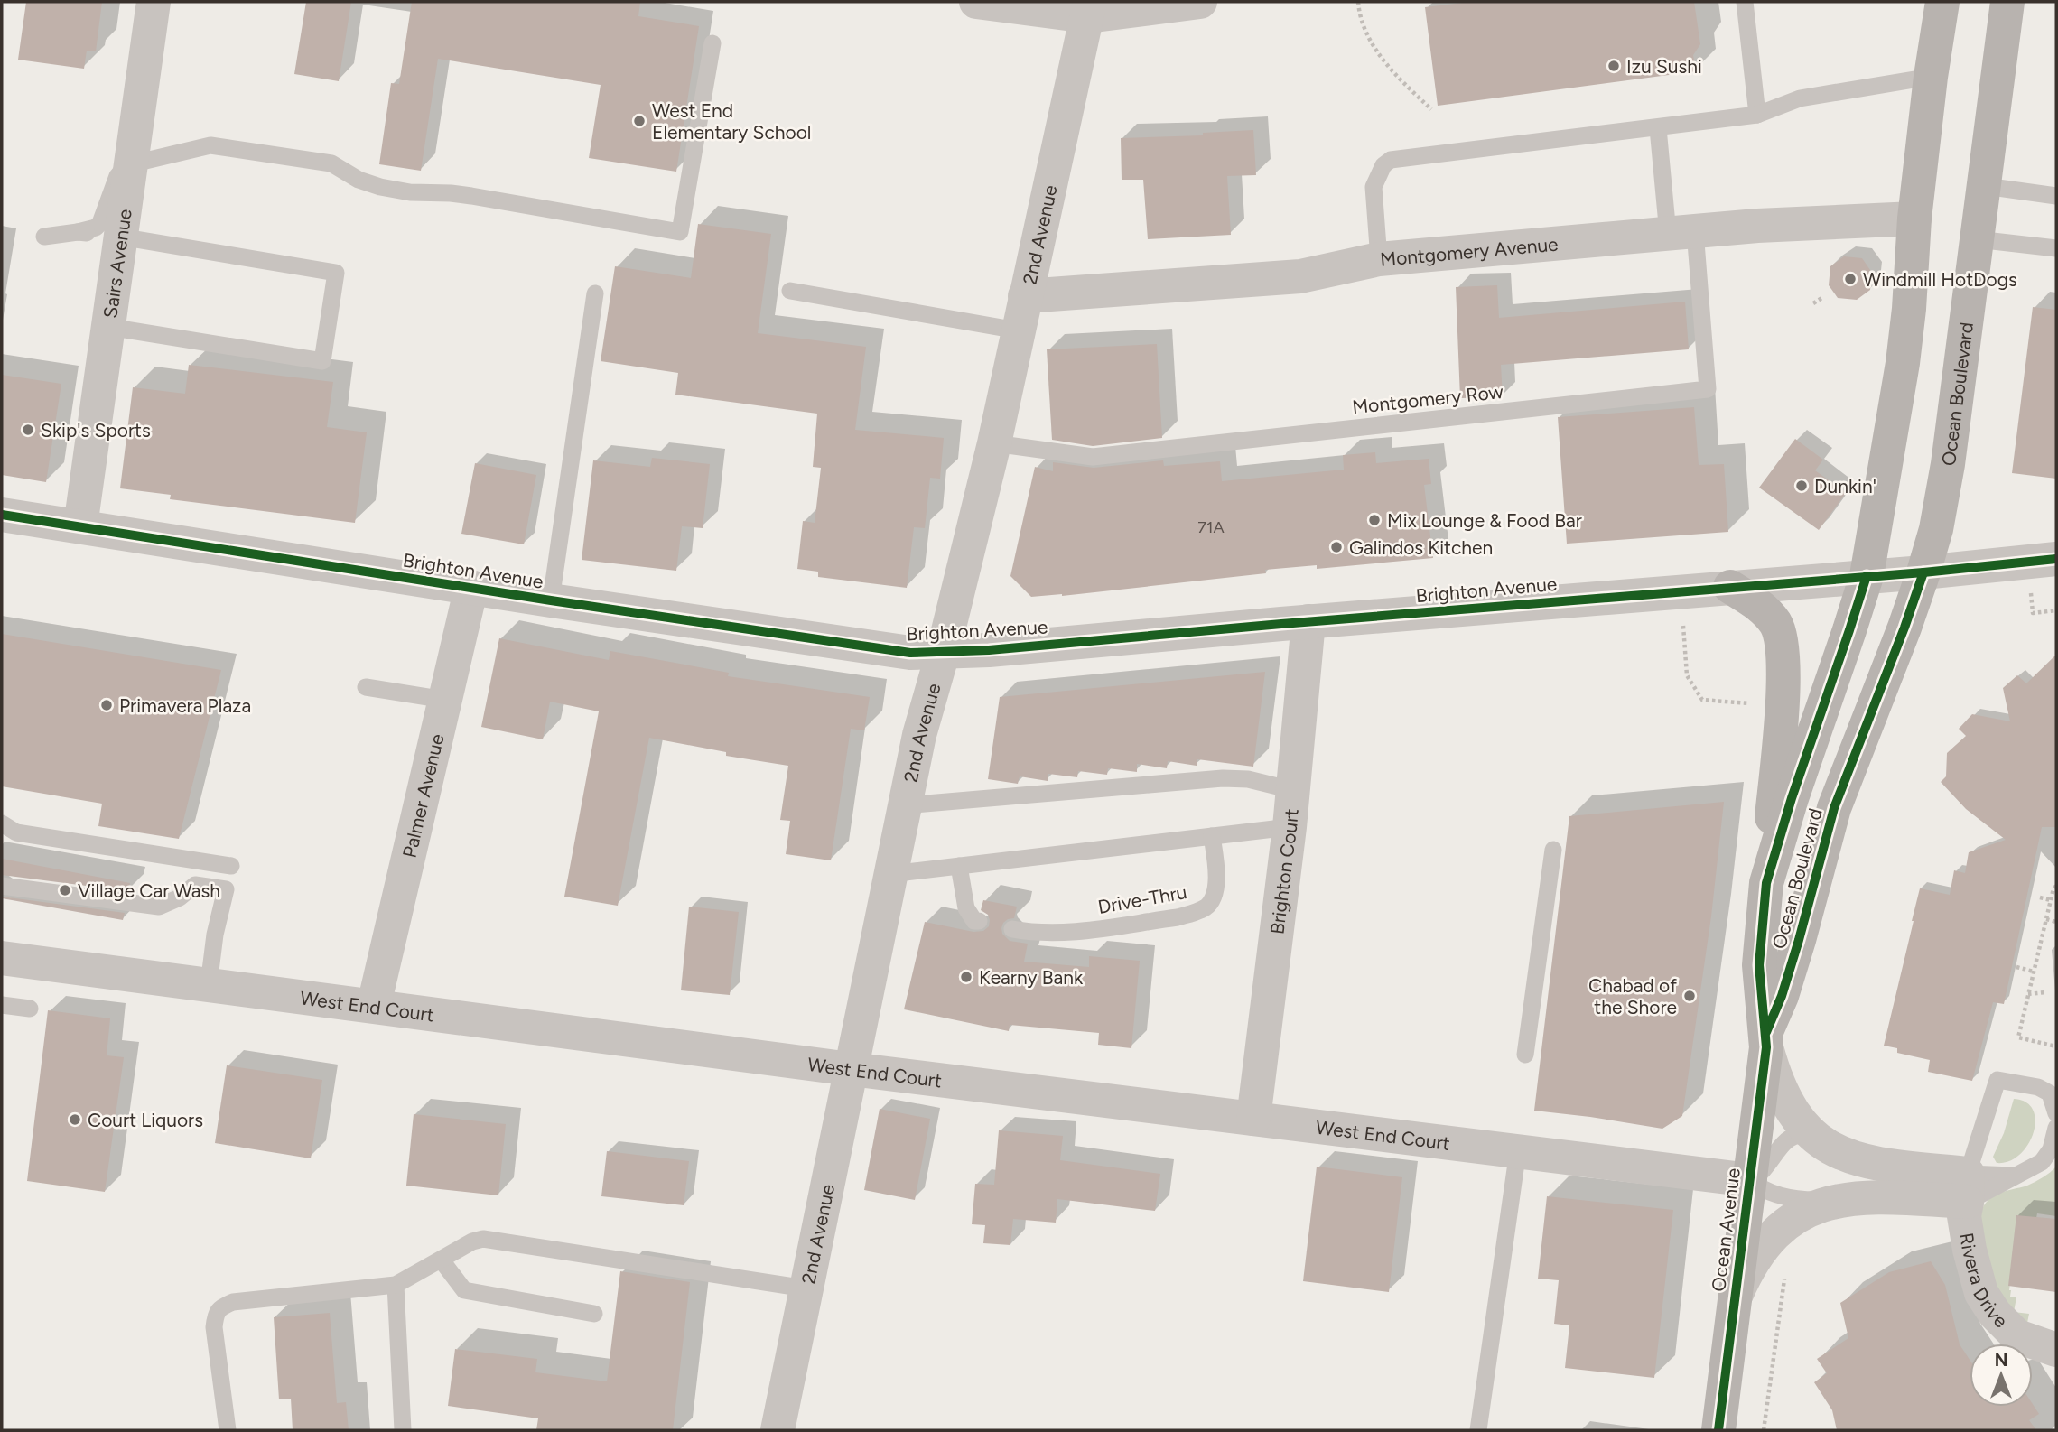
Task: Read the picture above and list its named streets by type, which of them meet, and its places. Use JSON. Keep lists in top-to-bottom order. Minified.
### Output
{"streets":{"main road":["Ocean Boulevard","Ocean Avenue"],"street":["2nd Avenue","Montgomery Avenue","Sairs Avenue","Brighton Avenue","Palmer Avenue","Brighton Court","West End Court","Rivera Drive"],"lane":["Montgomery Row","Drive-Thru"]},"crossings":[["2nd Avenue","Montgomery Avenue"],["2nd Avenue","Montgomery Row"],["2nd Avenue","Brighton Avenue"],["2nd Avenue","West End Court"],["Montgomery Avenue","Ocean Boulevard"],["Montgomery Avenue","Montgomery Row"],["Sairs Avenue","Brighton Avenue"],["Ocean Boulevard","Brighton Avenue"],["Ocean Boulevard","Ocean Avenue"],["Brighton Avenue","Palmer Avenue"],["Brighton Avenue","Brighton Court"],["Palmer Avenue","West End Court"],["Brighton Court","West End Court"],["West End Court","Ocean Avenue"]],"places":["Izu Sushi","West End Elementary School","Windmill HotDogs","Skip's Sports","Dunkin'","Mix Lounge & Food Bar","Galindos Kitchen","Primavera Plaza","Village Car Wash","Kearny Bank","Chabad of the Shore","Court Liquors"],"house_numbers":["71A"],"north":"top"}
